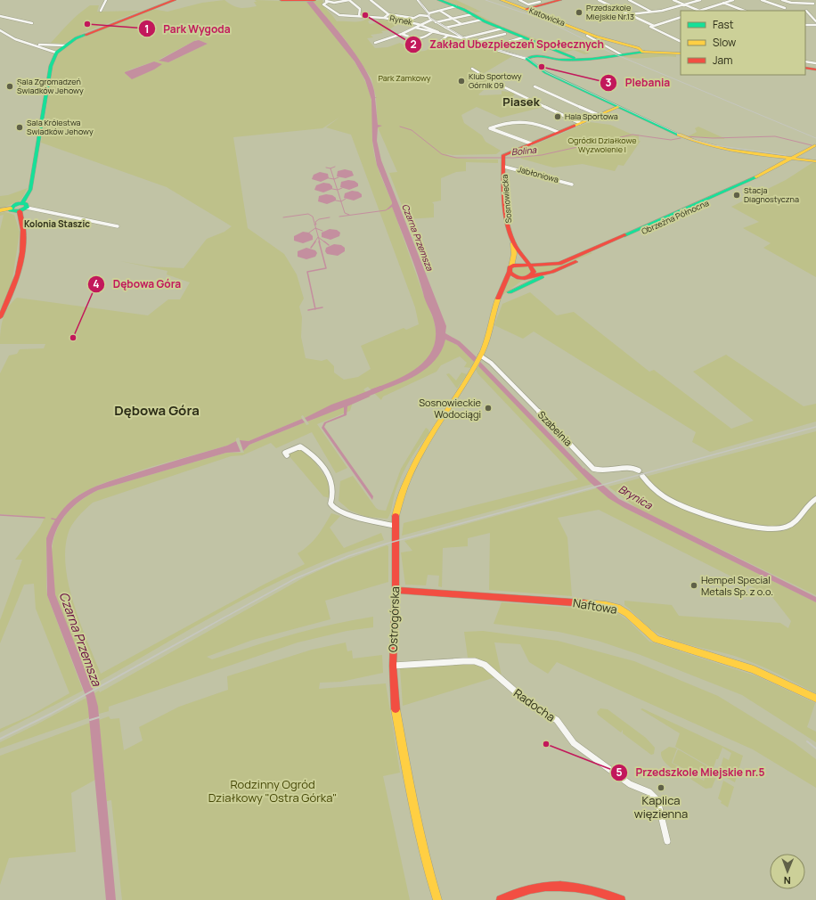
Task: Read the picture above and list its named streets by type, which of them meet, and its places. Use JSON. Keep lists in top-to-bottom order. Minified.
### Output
{"streets":{"street":["Katowicka","Rynek","Jabłoniowa","Sosnowiecka","Obrzeżna Północna","Szabelnia","Naftowa","Ostrogórska","Radocha"]},"crossings":[["Jabłoniowa","Sosnowiecka"],["Sosnowiecka","Obrzeżna Północna"],["Sosnowiecka","Szabelnia"],["Sosnowiecka","Ostrogórska"],["Szabelnia","Ostrogórska"],["Naftowa","Ostrogórska"],["Ostrogórska","Radocha"]],"districts":["Piasek","Kolonia Staszic","Dębowa Góra"],"water":["Bolina","Czarna Przemsza","Brynica"],"parks":["Park Zamkowy","Ogródki Działkowe Wyzwolenie I","Rodzinny Ogród Działkowy \"Ostra Górka\""],"places":["Przedszkole Miejskie Nr.13","Zakład Ubezpieczeń Społecznych","Park Wygoda","Plebania","Klub Sportowy Górnik 09","Sala Zgromadzeń Świadków Jehowy","Hala Sportowa","Sala Królestwa Swiadków Jehowy","Stacja Diagnostyczna","Dębowa Góra","Sosnowieckie Wodociągi","Hempel Special Metals Sp. z o.o.","Przedszkole Miejskie nr.5","Kaplica więzienna"],"legend":["Fast","Slow","Jam"],"north":"bottom"}
